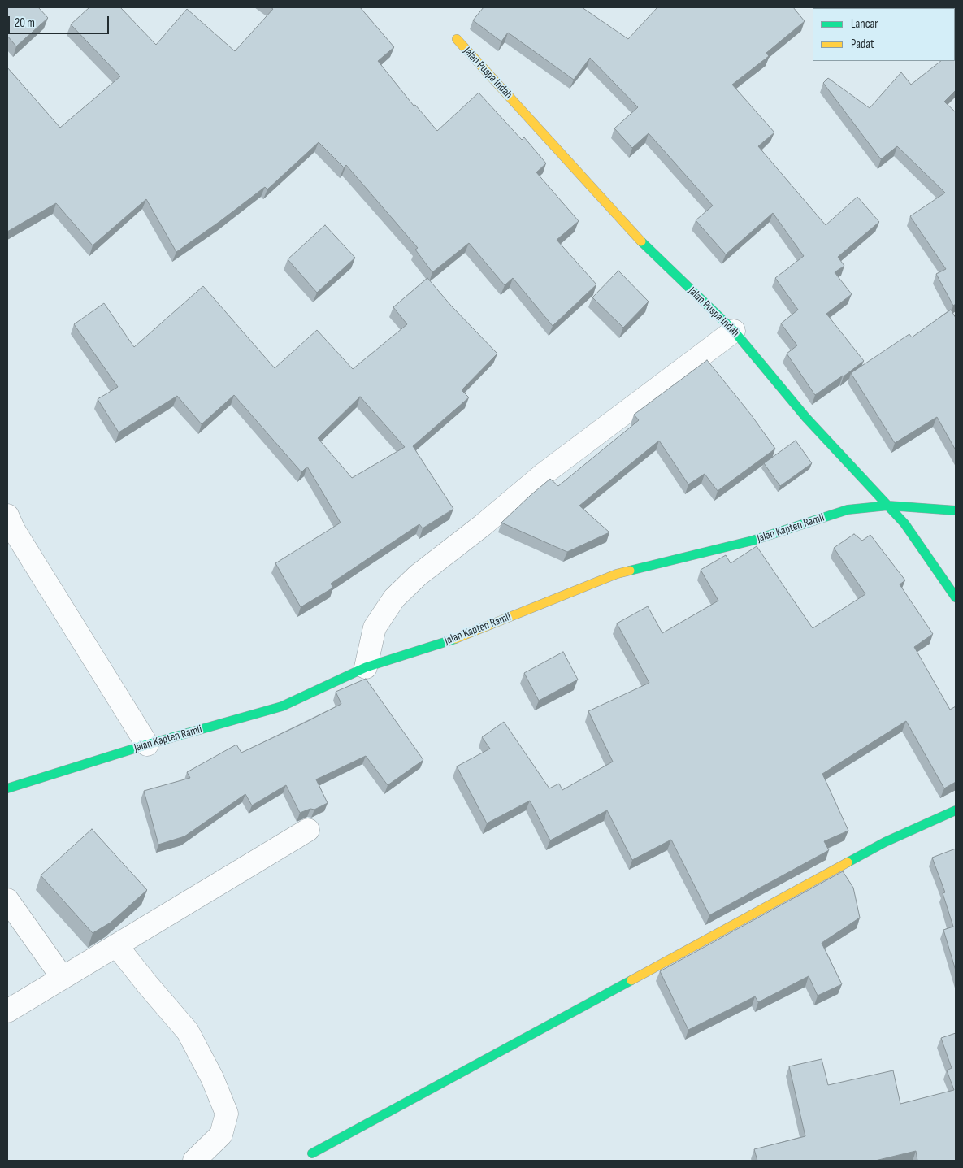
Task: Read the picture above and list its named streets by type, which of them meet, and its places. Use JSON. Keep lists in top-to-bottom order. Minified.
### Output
{"streets":{"street":["Jalan Puspa Indah","Jalan Kapten Ramli"]},"crossings":[["Jalan Puspa Indah","Jalan Kapten Ramli"]],"legend":["Lancar","Padat"],"scale_bar":"20 m"}
